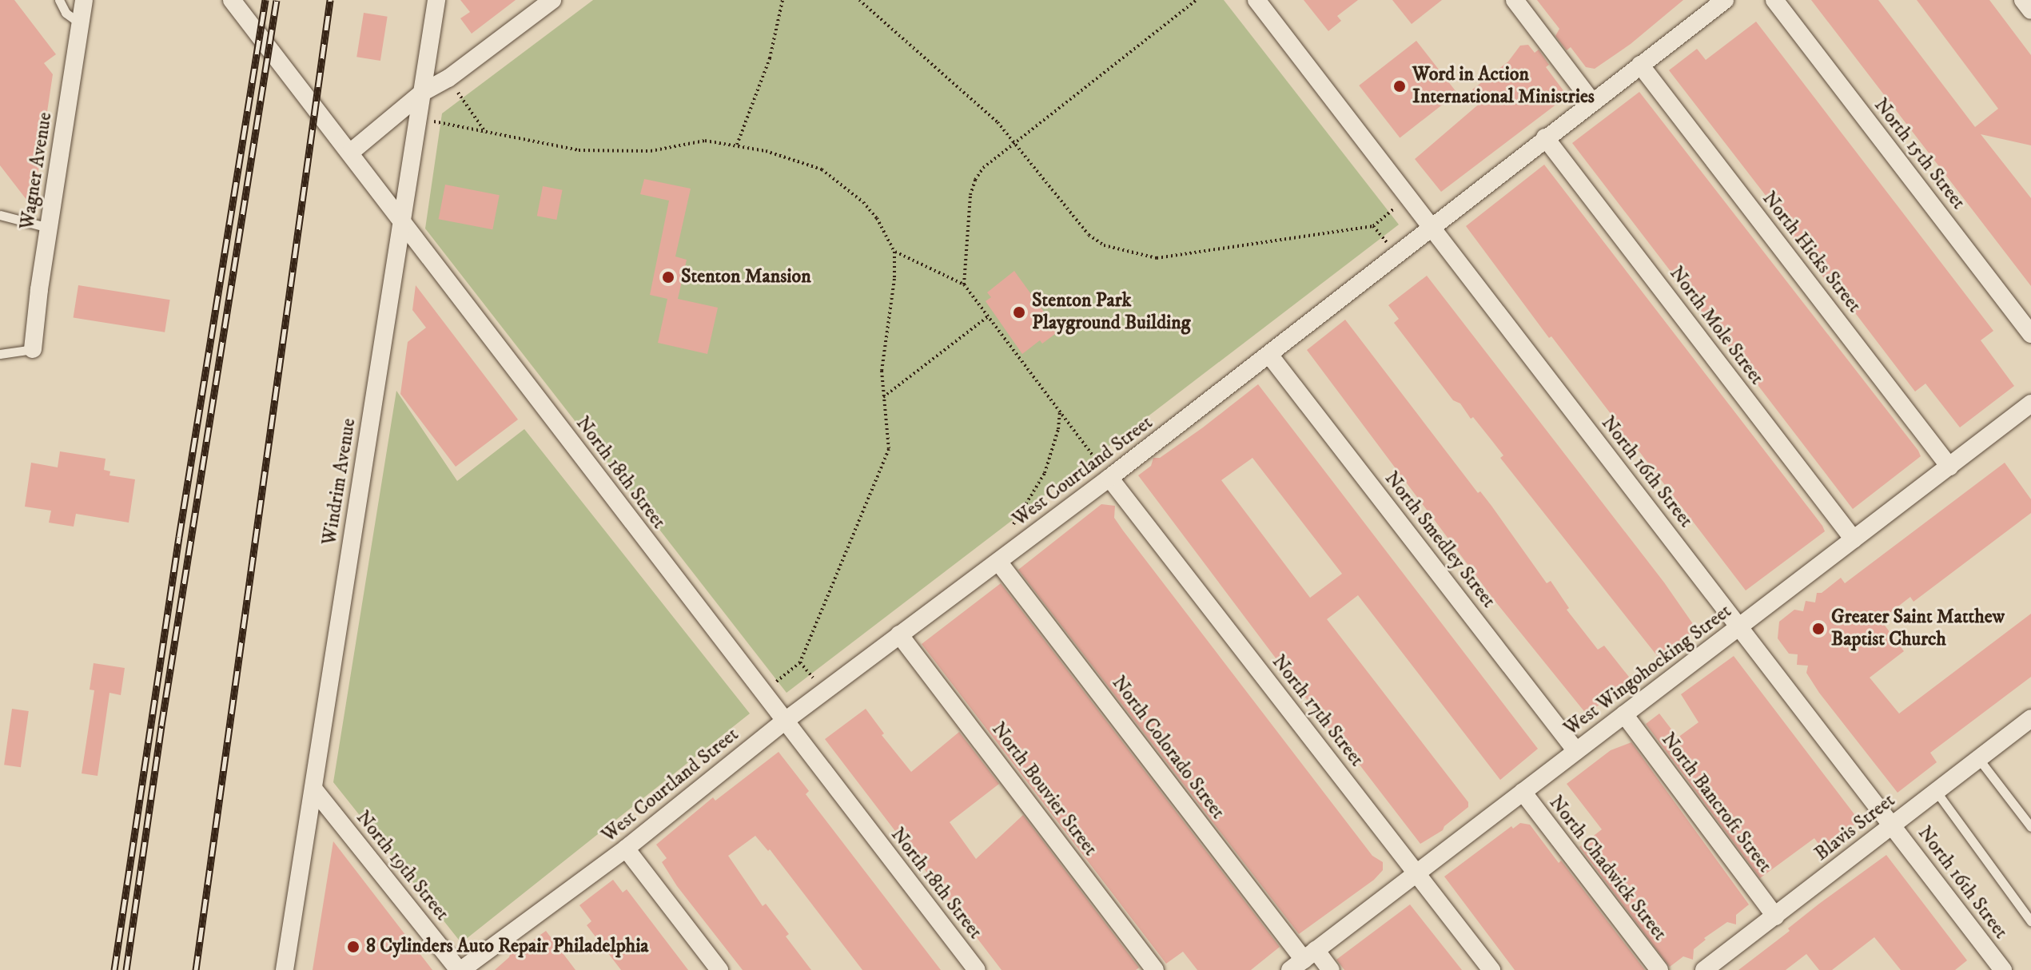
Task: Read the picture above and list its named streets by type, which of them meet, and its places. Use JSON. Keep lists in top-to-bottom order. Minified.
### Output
{"streets":{"street":["North 15th Street","Wagner Avenue","North Hicks Street","North Mole Street","West Courtland Street","North 16th Street","North 18th Street","Windrim Avenue","North Smedley Street","West Wingohocking Street","North 17th Street","North Colorado Street","North Bouvier Street","North Bancroft Street","Blavis Street","North 19th Street","North Chadwick Street"]},"crossings":[["North Hicks Street","West Courtland Street"],["North Hicks Street","West Wingohocking Street"],["North Mole Street","West Courtland Street"],["North Mole Street","West Wingohocking Street"],["West Courtland Street","North 16th Street"],["West Courtland Street","North 18th Street"],["West Courtland Street","North Smedley Street"],["West Courtland Street","North 17th Street"],["West Courtland Street","North Colorado Street"],["West Courtland Street","North Bouvier Street"],["West Courtland Street","North 19th Street"],["North 16th Street","West Wingohocking Street"],["North 16th Street","Blavis Street"],["North 18th Street","Windrim Avenue"],["Windrim Avenue","North 19th Street"],["North Smedley Street","West Wingohocking Street"],["West Wingohocking Street","North 17th Street"],["West Wingohocking Street","North Colorado Street"],["West Wingohocking Street","North Bancroft Street"],["West Wingohocking Street","North Chadwick Street"],["North Bancroft Street","Blavis Street"]],"places":["Word in Action International Ministries","Stenton Mansion","Stenton Park Playground Building","Greater Saint Matthew Baptist Church","8 Cylinders Auto Repair Philadelphia"]}
